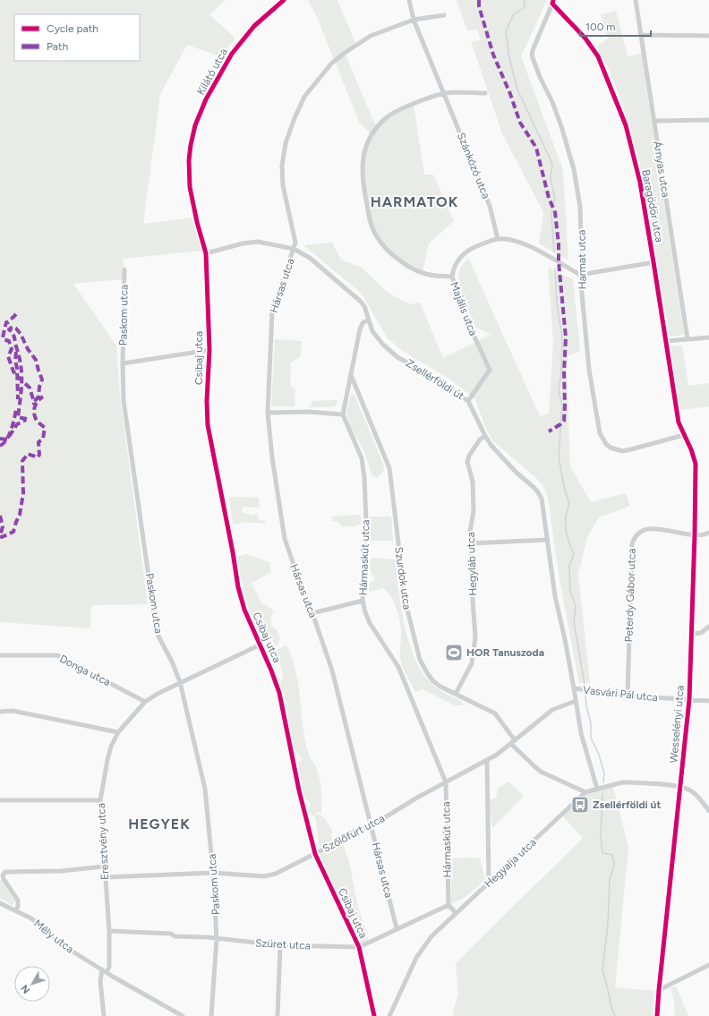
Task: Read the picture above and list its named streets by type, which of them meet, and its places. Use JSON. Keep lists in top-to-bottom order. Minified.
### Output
{"streets":{"street":["Kilátó utca","Szánkózó utca","Árnyas utca","Baragödör utca","Harmat utca","Hársas utca","Majális utca","Paskom utca","Csibaj utca","Zsellérföldi út","Hármaskút utca","Hegyláb utca","Szurdok utca","Peterdy Gábor utca","Donga utca","Vasvári Pál utca","Wesselényi utca","Szőlőfürt utca","Eresztvény utca","Hegyalja utca","Mély utca","Szüret utca"]},"crossings":[["Kilátó utca","Csibaj utca"],["Kilátó utca","Zsellérföldi út"],["Szánkózó utca","Majális utca"],["Baragödör utca","Harmat utca"],["Baragödör utca","Wesselényi utca"],["Harmat utca","Majális utca"],["Harmat utca","Wesselényi utca"],["Hársas utca","Zsellérföldi út"],["Hársas utca","Szőlőfürt utca"],["Hársas utca","Szüret utca"],["Majális utca","Zsellérföldi út"],["Paskom utca","Csibaj utca"],["Paskom utca","Szőlőfürt utca"],["Paskom utca","Eresztvény utca"],["Paskom utca","Szüret utca"],["Csibaj utca","Zsellérföldi út"],["Csibaj utca","Szőlőfürt utca"],["Csibaj utca","Eresztvény utca"],["Csibaj utca","Szüret utca"],["Zsellérföldi út","Hegyláb utca"],["Zsellérföldi út","Vasvári Pál utca"],["Zsellérföldi út","Szőlőfürt utca"],["Zsellérföldi út","Hegyalja utca"],["Hármaskút utca","Szőlőfürt utca"],["Hármaskút utca","Szüret utca"],["Hegyláb utca","Szurdok utca"],["Szurdok utca","Szőlőfürt utca"],["Szurdok utca","Hegyalja utca"],["Peterdy Gábor utca","Vasvári Pál utca"],["Peterdy Gábor utca","Wesselényi utca"],["Donga utca","Eresztvény utca"],["Vasvári Pál utca","Wesselényi utca"],["Wesselényi utca","Hegyalja utca"],["Szőlőfürt utca","Eresztvény utca"],["Eresztvény utca","Mély utca"],["Eresztvény utca","Szüret utca"]],"districts":["HARMATOK","HEGYEK"],"places":{"sports":["HOR Tanuszoda"],"bus stop":["Zsellérföldi út"]},"legend":["Cycle path","Path"],"scale_bar":"100 m","north":"bottom left"}
